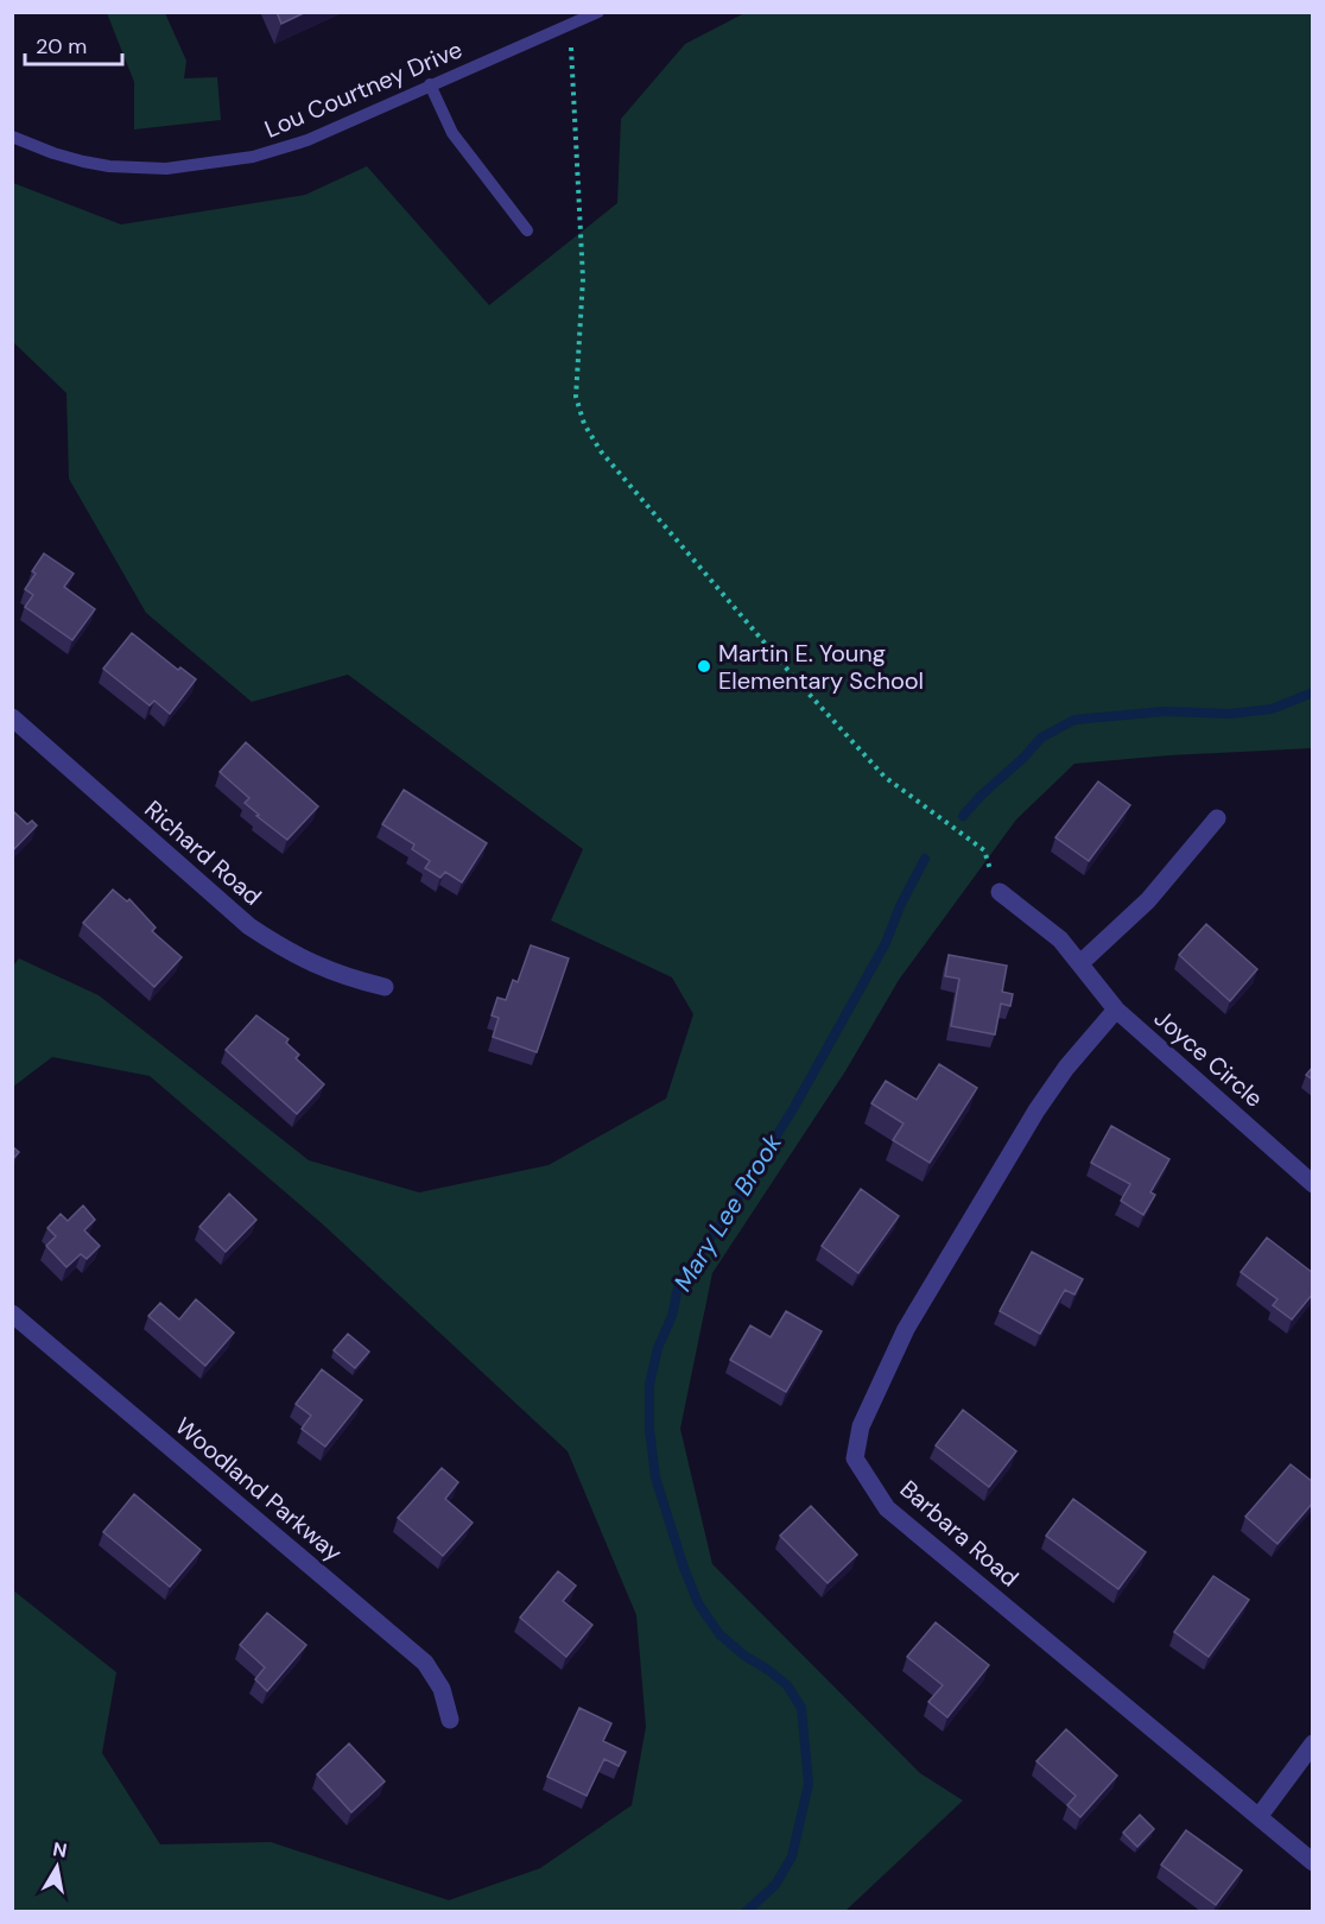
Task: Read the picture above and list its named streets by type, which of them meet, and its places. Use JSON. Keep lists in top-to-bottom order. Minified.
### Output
{"streets":{"street":["Richard Road","Joyce Circle","Woodland Parkway","Barbara Road"],"lane":["Lou Courtney Drive"]},"crossings":[["Joyce Circle","Barbara Road"]],"water":["Mary Lee Brook"],"places":["Martin E. Young Elementary School"],"scale_bar":"20 m","north":"top"}
